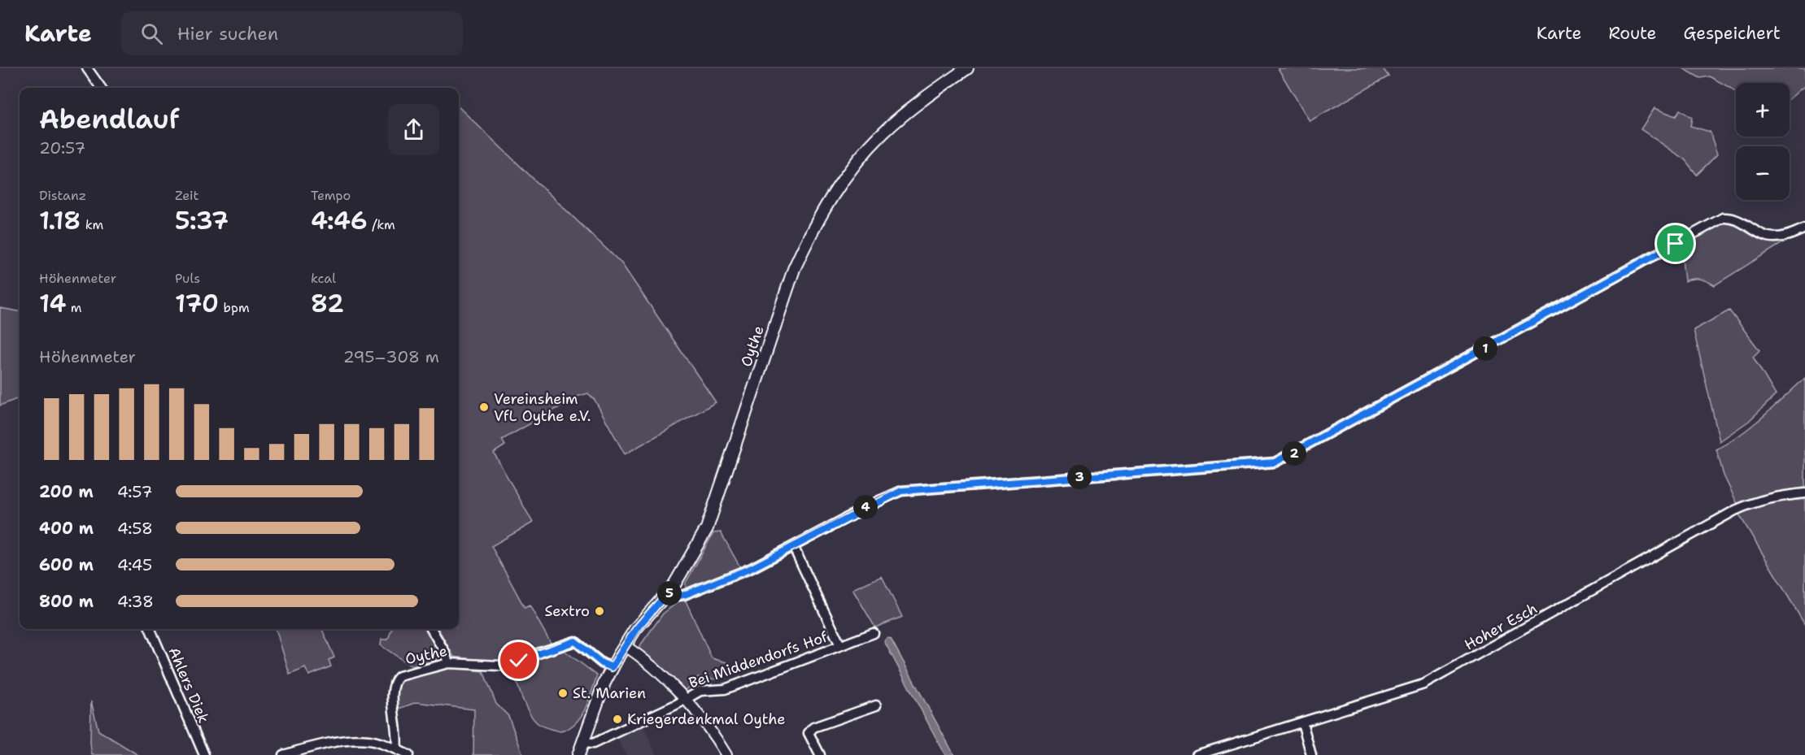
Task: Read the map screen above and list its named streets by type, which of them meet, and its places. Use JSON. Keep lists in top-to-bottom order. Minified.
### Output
{"streets":{"main road":["Oythe"],"street":["Hoher Esch","Bei Middendorfs Hof","Ahlers Diek"]},"places":["Vereinsheim VfL Oythe e.V.","Sextro","St. Marien","Kriegerdenkmal Oythe"],"page":{"header":"Karte","search":"Hier suchen","nav":["Karte","Route","Gespeichert"],"map_buttons":["+","−"],"heading":["Abendlauf","20:57"],"stats":[["Distanz","1.18 km"],["Zeit","5:37"],["Tempo","4:46 /km"],["Höhenmeter","14 m"],["Puls","170 bpm"],["kcal","82"]],"pins":["1","2","3","4","5"],"chart":["Höhenmeter","295–308 m"],"list":[{"name":"200 m","note":"4:57"},{"name":"400 m","note":"4:58"},{"name":"600 m","note":"4:45"},{"name":"800 m","note":"4:38"}]}}
